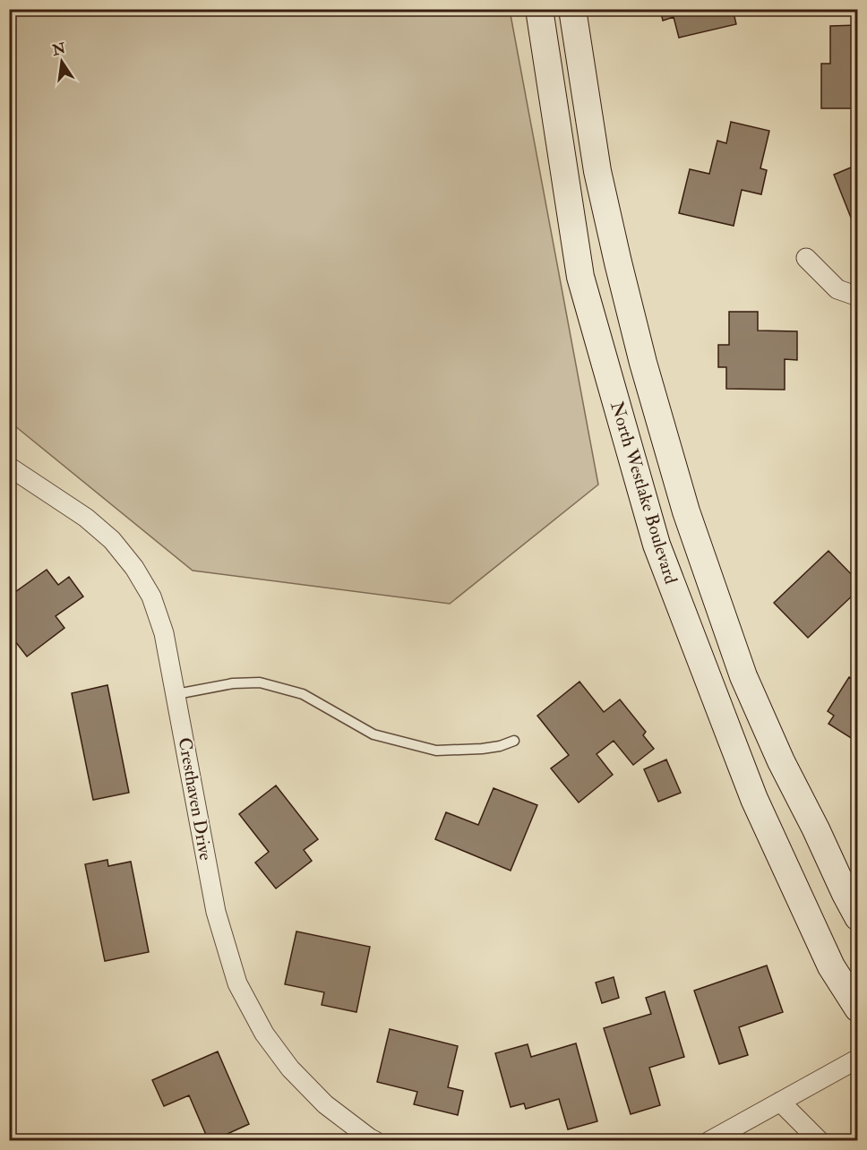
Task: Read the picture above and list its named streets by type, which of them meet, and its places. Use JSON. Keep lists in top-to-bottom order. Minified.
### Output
{"streets":{"main road":["North Westlake Boulevard"],"street":["Cresthaven Drive"]},"north":"top"}
